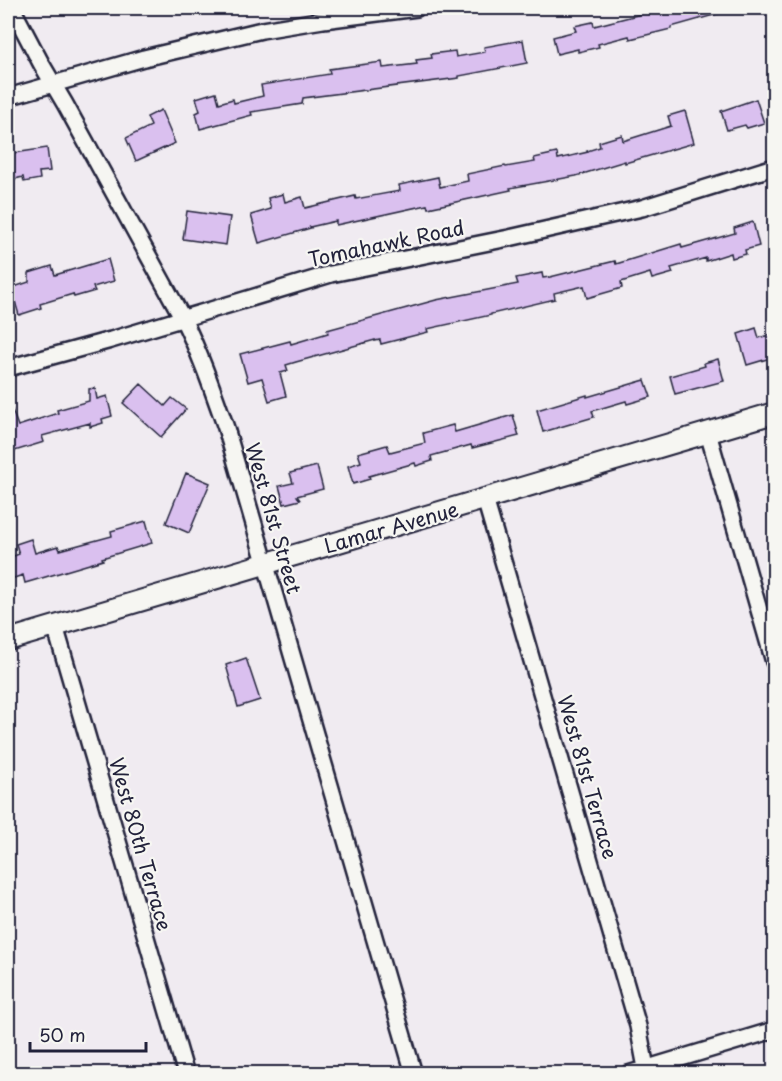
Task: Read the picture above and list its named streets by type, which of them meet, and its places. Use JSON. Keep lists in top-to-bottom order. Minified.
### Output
{"streets":{"street":["Tomahawk Road","West 81st Street","Lamar Avenue","West 81st Terrace","West 80th Terrace"]},"crossings":[["Tomahawk Road","West 81st Street"],["West 81st Street","Lamar Avenue"],["Lamar Avenue","West 81st Terrace"],["Lamar Avenue","West 80th Terrace"]],"scale_bar":"50 m"}
